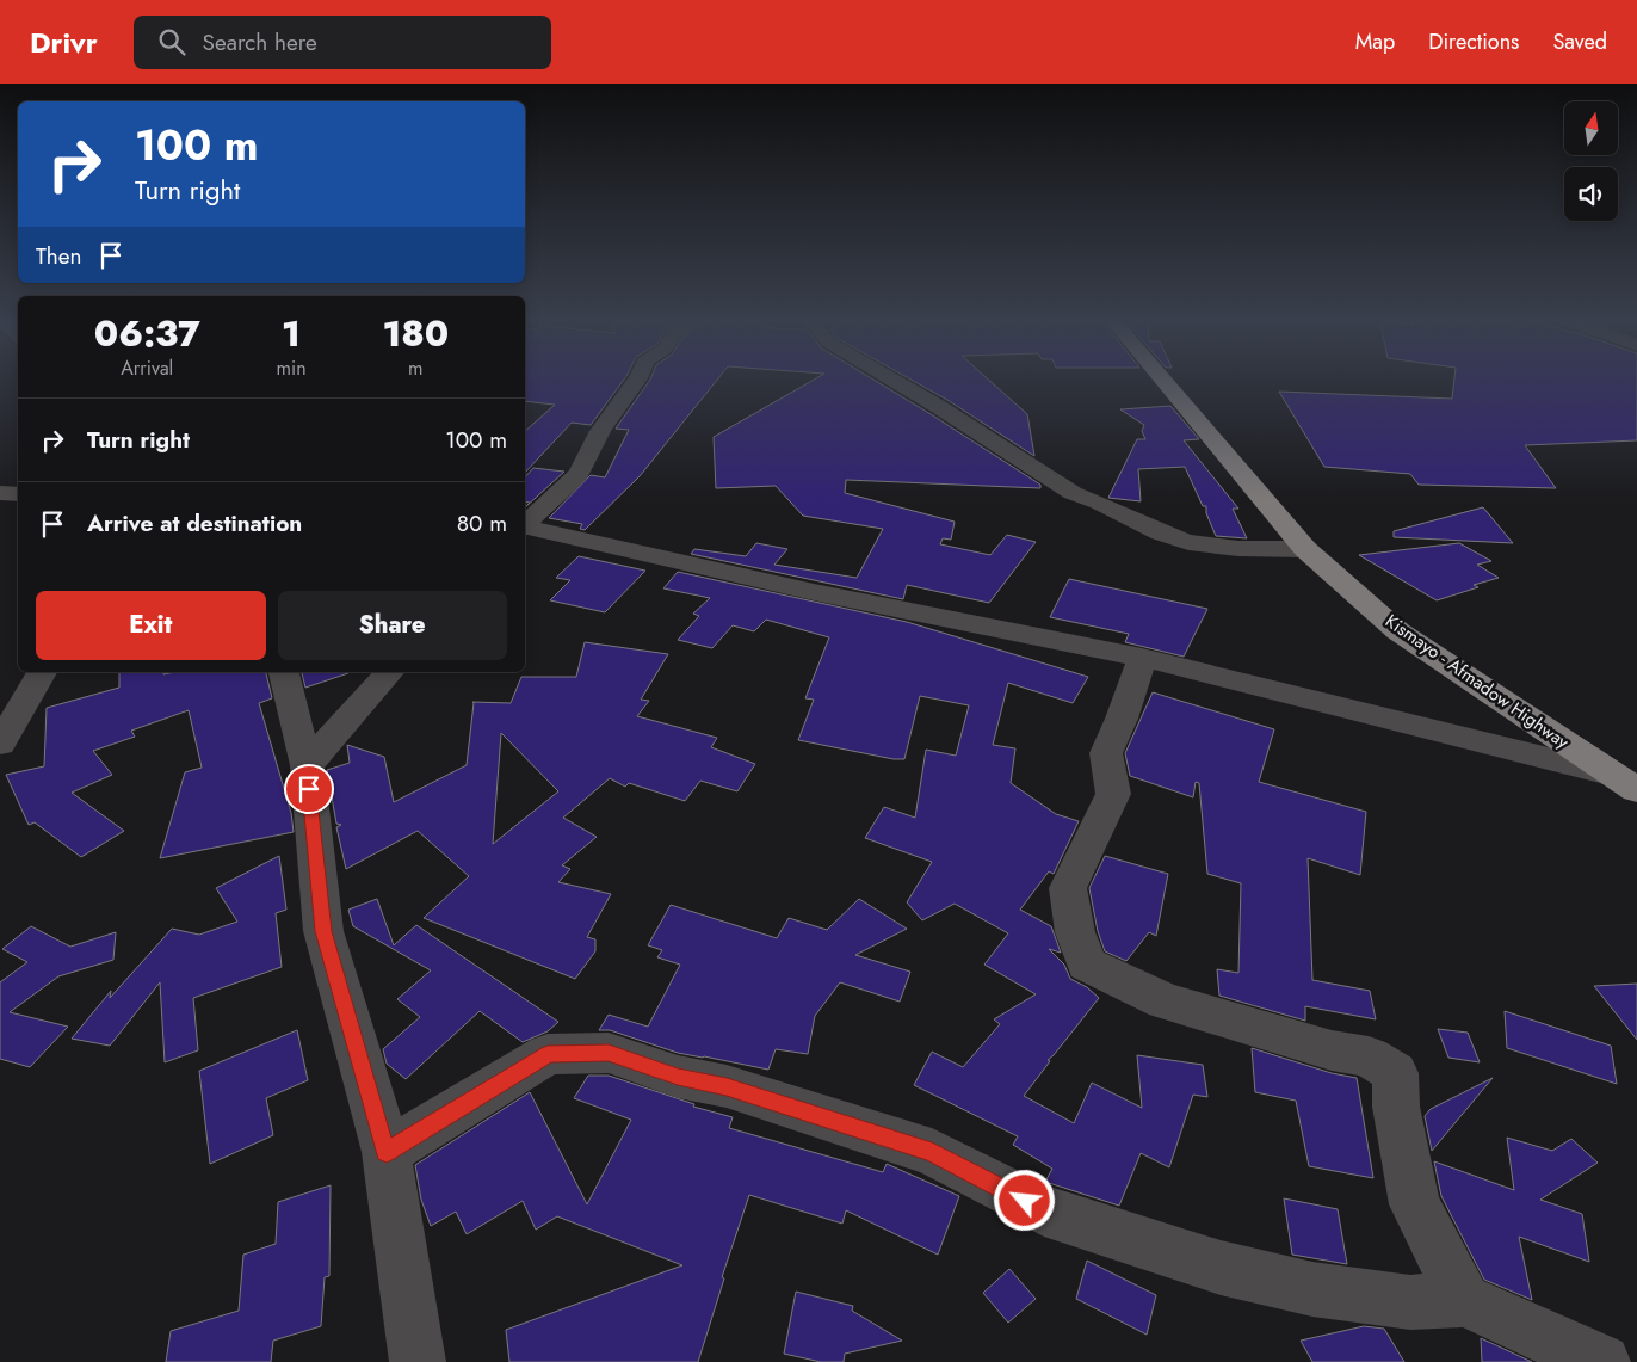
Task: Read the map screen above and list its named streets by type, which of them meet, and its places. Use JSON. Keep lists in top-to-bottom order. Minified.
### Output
{"streets":{"main road":["Kismayo - Afmadow Highway"]},"north":"top","page":{"header":"Drivr","search":"Search here","nav":["Map","Directions","Saved"],"turn":["100 m","Turn right"],"then":"Then","eta":["06:37","Arrival","1","min","180","m"],"list":[{"name":"Turn right","value":"100 m"},{"name":"Arrive at destination","value":"80 m"}],"buttons":["Exit","Share"]}}
